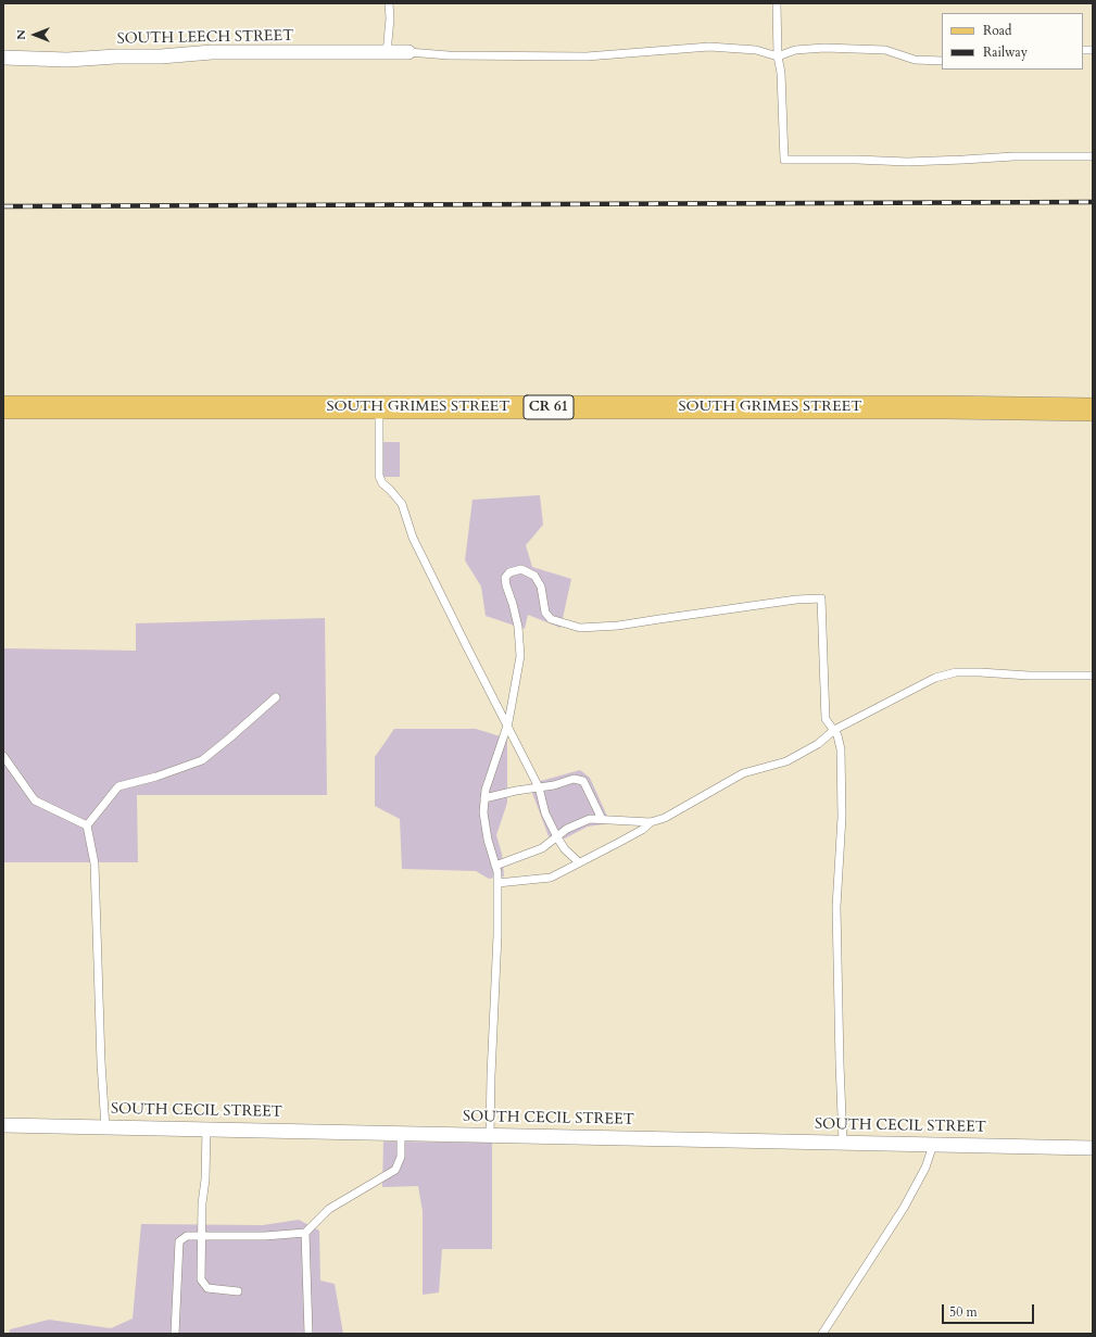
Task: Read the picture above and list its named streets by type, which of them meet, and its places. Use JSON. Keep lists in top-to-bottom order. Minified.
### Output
{"streets":{"main road":["SOUTH GRIMES STREET","CR 61"],"street":["SOUTH LEECH STREET","SOUTH CECIL STREET"]},"legend":["Road","Railway"],"scale_bar":"50 m","north":"left"}
